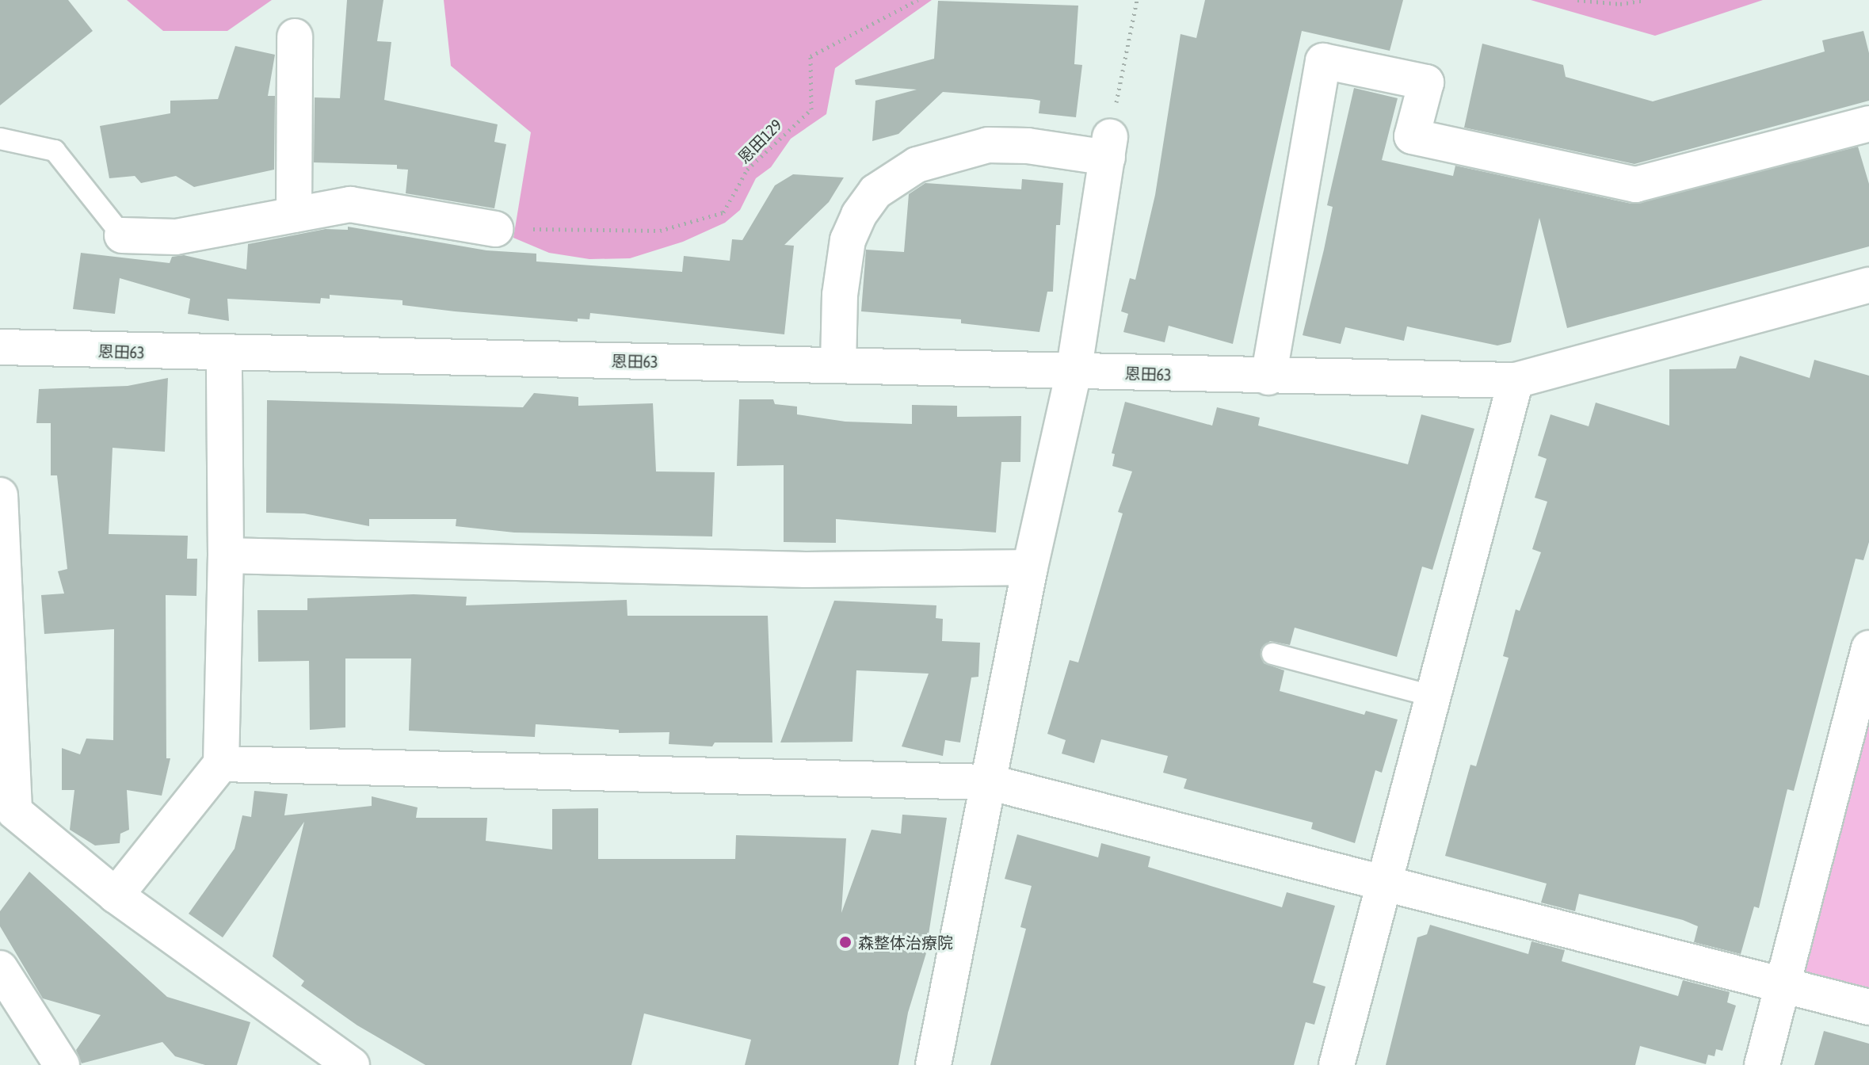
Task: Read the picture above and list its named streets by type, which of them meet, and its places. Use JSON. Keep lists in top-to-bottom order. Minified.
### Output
{"streets":{"street":["恩田63"],"path":["恩田129"]},"places":["森整体治療院"]}
